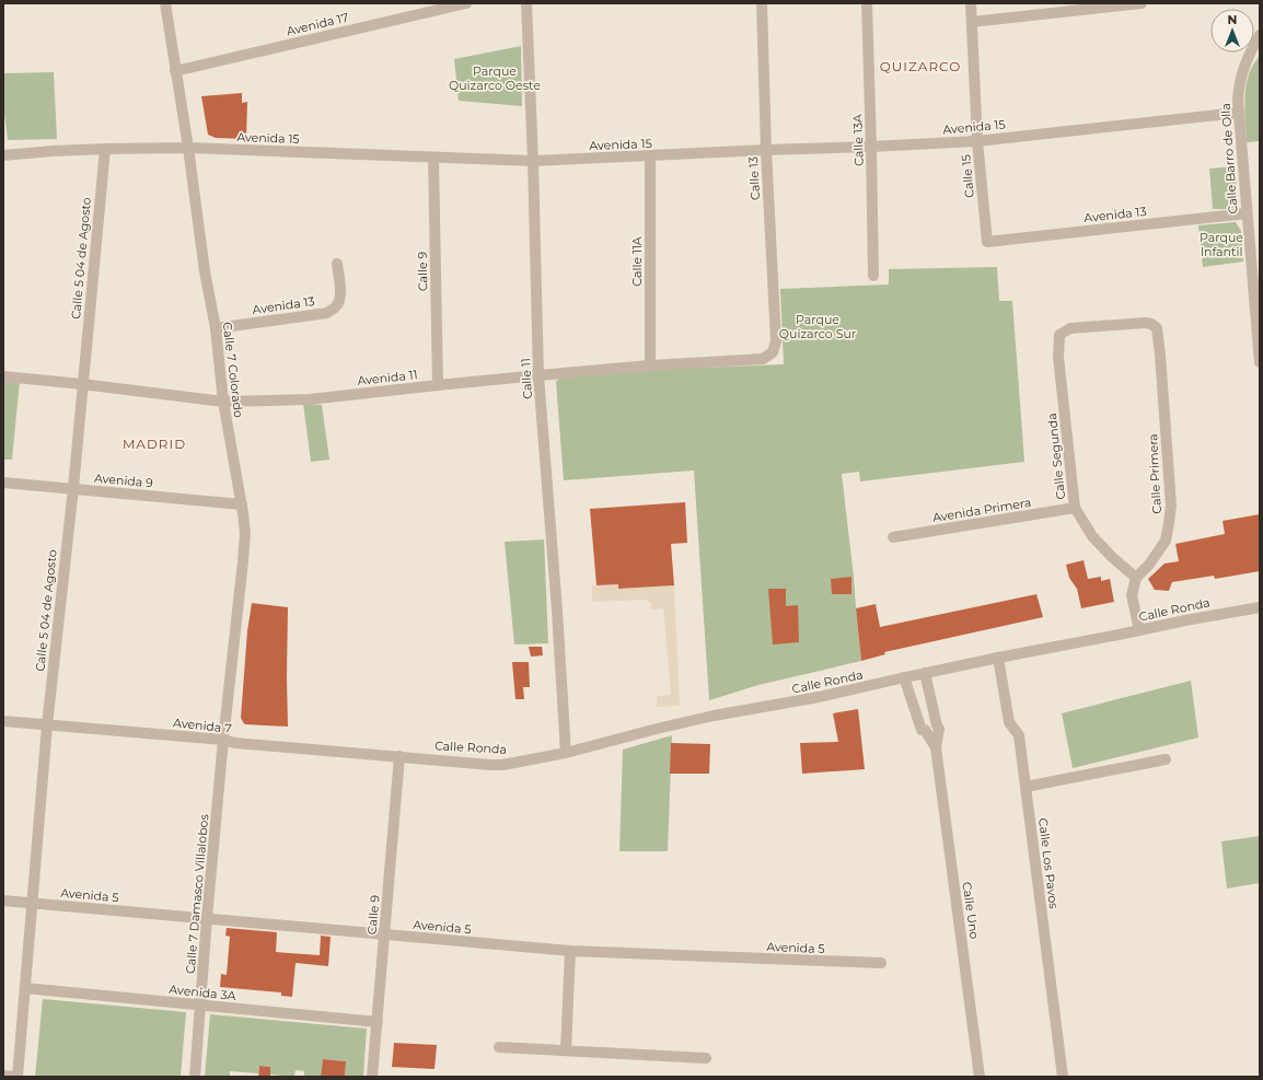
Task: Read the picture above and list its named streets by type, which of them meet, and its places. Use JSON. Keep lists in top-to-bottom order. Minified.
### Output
{"streets":{"street":["Avenida 17","Avenida 15","Calle 13A","Calle Barro de Olla","Calle 15","Calle 13","Avenida 13","Calle 5 04 de Agosto","Calle 11A","Calle 9","Calle 7 Colorado","Avenida 11","Calle 11","Calle Segunda","Calle Primera","Avenida 9","Avenida Primera","Calle Ronda","Avenida 7","Calle Los Pavos","Calle 7 Damasco Villalobos","Avenida 5","Calle Uno","Avenida 3A"]},"crossings":[["Avenida 17","Calle 7 Colorado"],["Avenida 15","Calle 13A"],["Avenida 15","Calle Barro de Olla"],["Avenida 15","Calle 15"],["Avenida 15","Calle 13"],["Avenida 15","Calle 5 04 de Agosto"],["Avenida 15","Calle 11A"],["Avenida 15","Calle 9"],["Avenida 15","Calle 7 Colorado"],["Avenida 15","Calle 11"],["Calle Barro de Olla","Avenida 13"],["Calle 15","Avenida 13"],["Calle 13","Avenida 11"],["Avenida 13","Calle 7 Colorado"],["Calle 5 04 de Agosto","Avenida 11"],["Calle 5 04 de Agosto","Avenida 9"],["Calle 5 04 de Agosto","Avenida 7"],["Calle 5 04 de Agosto","Avenida 5"],["Calle 5 04 de Agosto","Avenida 3A"],["Calle 11A","Avenida 11"],["Calle 9","Avenida 11"],["Calle 9","Calle Ronda"],["Calle 9","Avenida 7"],["Calle 9","Avenida 5"],["Calle 9","Avenida 3A"],["Calle 7 Colorado","Avenida 11"],["Calle 7 Colorado","Avenida 9"],["Calle 7 Colorado","Avenida 7"],["Calle 7 Colorado","Calle 7 Damasco Villalobos"],["Avenida 11","Calle 11"],["Calle 11","Calle Ronda"],["Calle Segunda","Calle Primera"],["Calle Segunda","Avenida Primera"],["Calle Ronda","Avenida 7"],["Calle Ronda","Calle Los Pavos"],["Calle Ronda","Calle Uno"],["Avenida 7","Calle 7 Damasco Villalobos"],["Calle 7 Damasco Villalobos","Avenida 5"],["Calle 7 Damasco Villalobos","Avenida 3A"]],"districts":["QUIZARCO","MADRID"],"parks":["Parque Quizarco Oeste","Parque Infantil","Parque Quizarco Sur"],"north":"top"}
